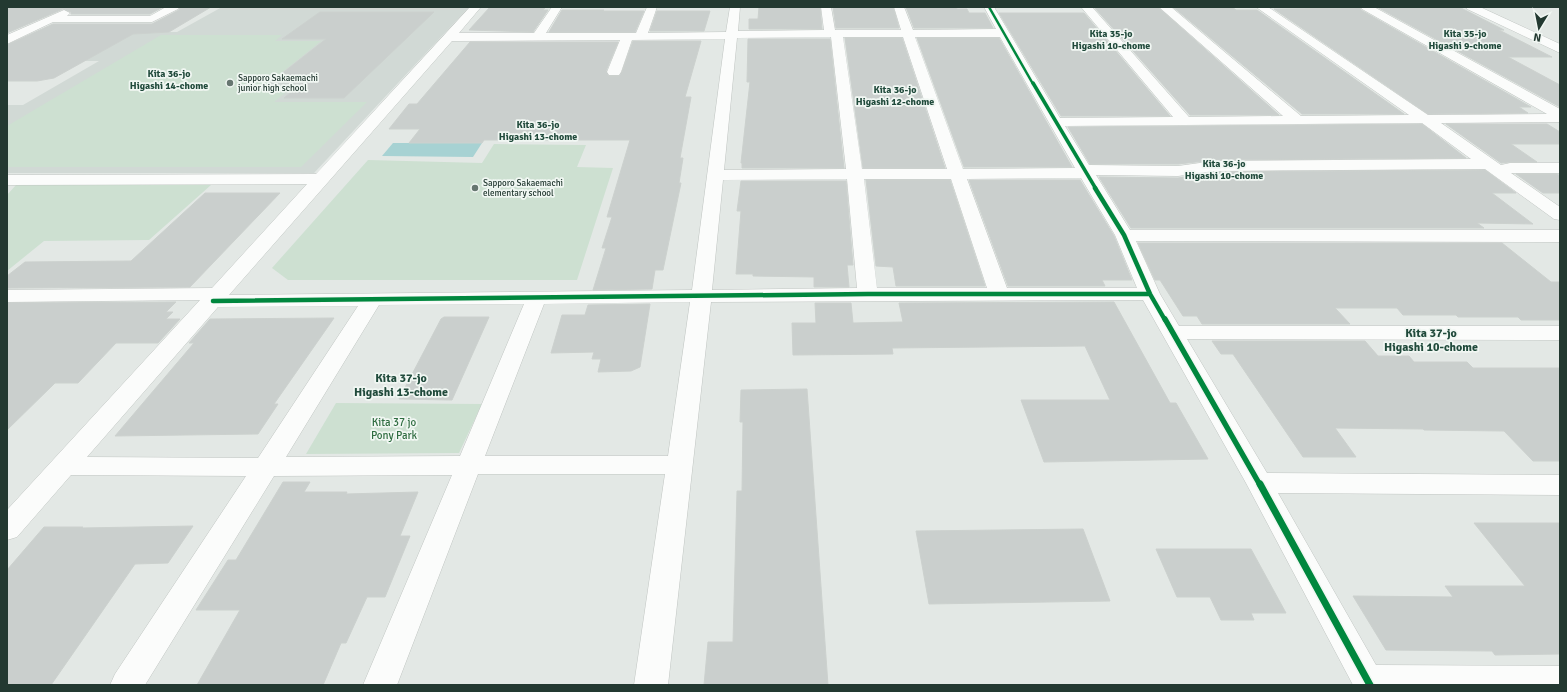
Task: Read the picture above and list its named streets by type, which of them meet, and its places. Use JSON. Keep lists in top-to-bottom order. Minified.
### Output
{"districts":["Kita 35-jo Higashi 10-chome","Kita 35-jo Higashi 9-chome","Kita 36-jo Higashi 14-chome","Kita 36-jo Higashi 12-chome","Kita 36-jo Higashi 13-chome","Kita 36-jo Higashi 10-chome","Kita 37-jo Higashi 10-chome","Kita 37-jo Higashi 13-chome"],"parks":["Kita 37 jo Pony Park"],"places":["Sapporo Sakaemachi junior high school","Sapporo Sakaemachi elementary school"],"north":"bottom"}
